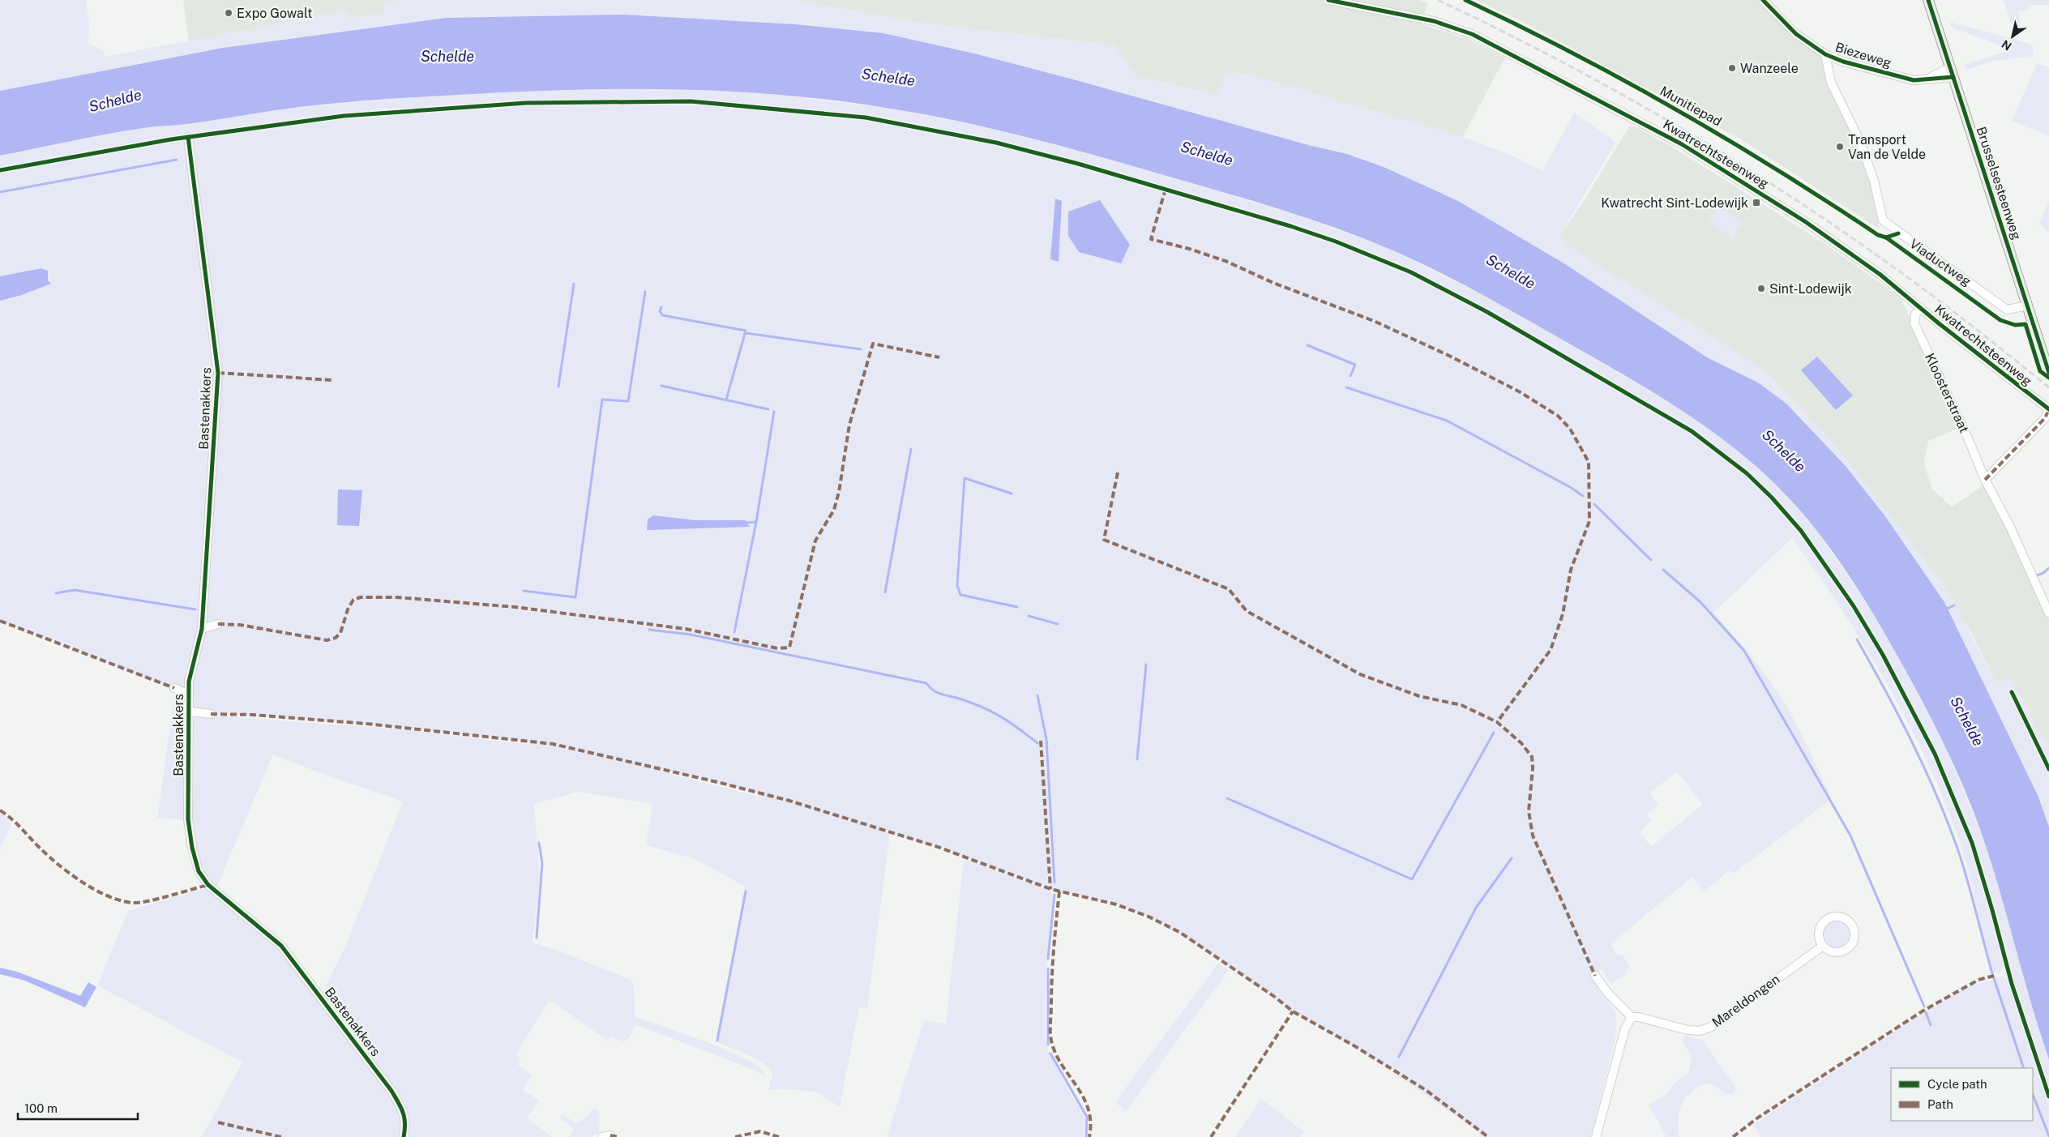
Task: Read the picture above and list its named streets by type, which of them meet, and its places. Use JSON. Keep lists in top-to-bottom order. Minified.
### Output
{"streets":{"main road":["Brusselsesteenweg"],"street":["Biezeweg","Kwatrechtsteenweg","Viaductweg","Kloosterstraat","Bastenakkers","Mareldongen"],"cycle path":["Munitiepad"]},"crossings":[["Biezeweg","Brusselsesteenweg"],["Biezeweg","Viaductweg"],["Kwatrechtsteenweg","Kloosterstraat"],["Brusselsesteenweg","Viaductweg"]],"water":["Schelde"],"places":{"other":["Expo Gowalt","Wanzeele","Transport Van de Velde","Sint-Lodewijk"],"transit":["Kwatrecht Sint-Lodewijk"]},"legend":["Cycle path","Path"],"scale_bar":"100 m","north":"bottom left"}
